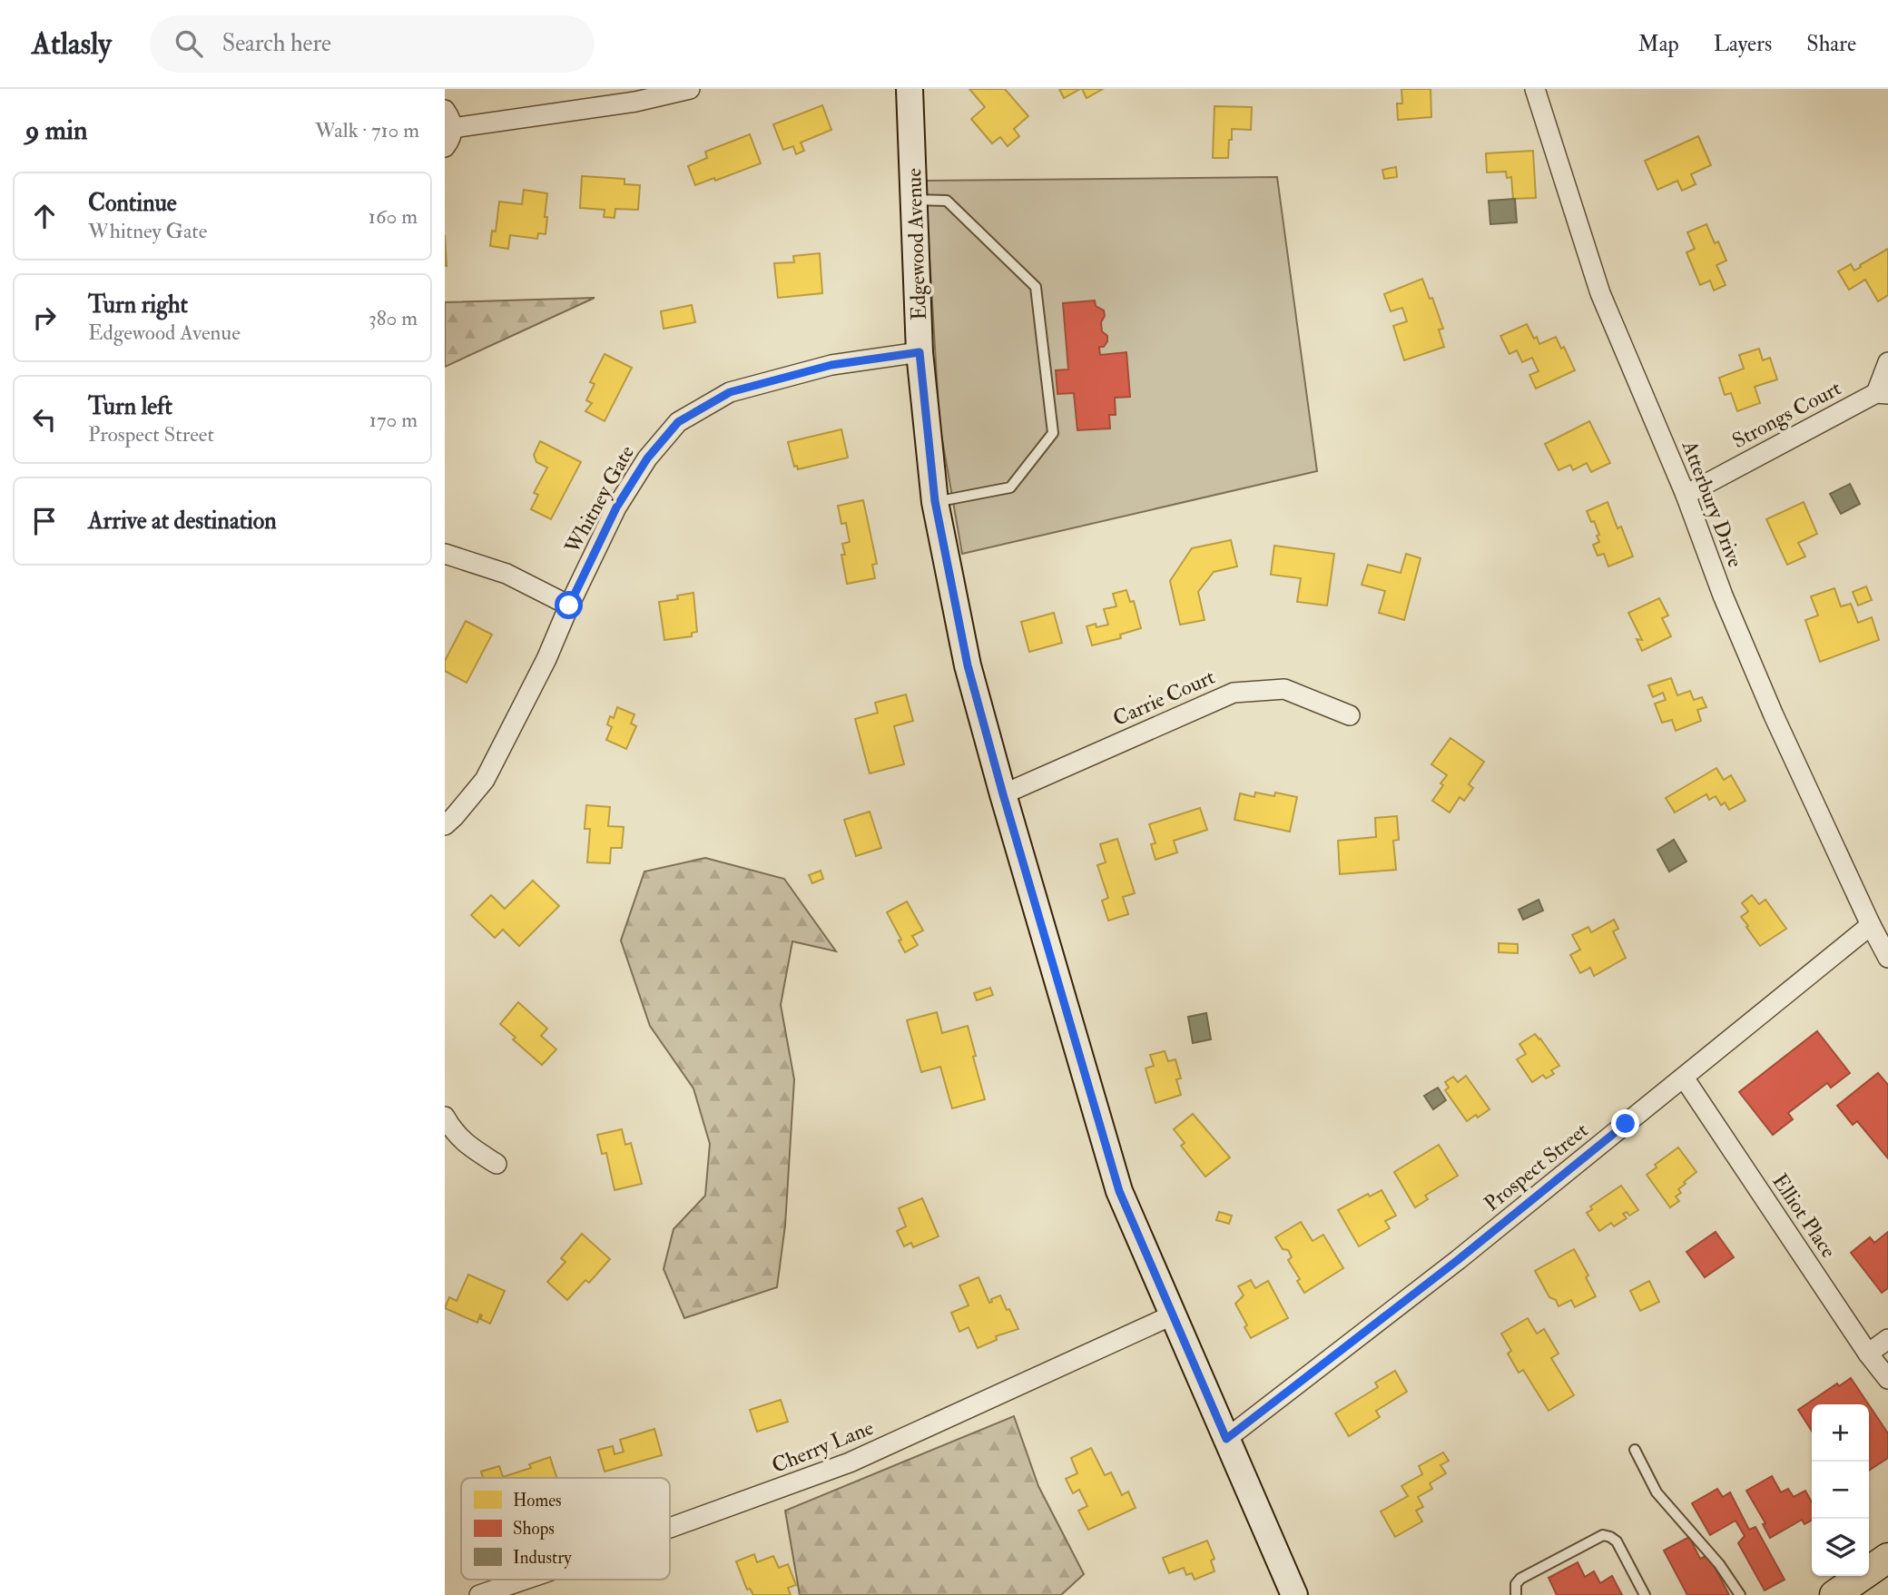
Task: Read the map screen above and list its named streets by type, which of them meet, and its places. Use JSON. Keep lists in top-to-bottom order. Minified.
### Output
{"streets":{"main road":["Edgewood Avenue"],"street":["Strongs Court","Whitney Gate","Atterbury Drive","Carrie Court","Prospect Street","Elliot Place","Cherry Lane"]},"crossings":[["Edgewood Avenue","Whitney Gate"],["Edgewood Avenue","Carrie Court"],["Edgewood Avenue","Prospect Street"],["Edgewood Avenue","Cherry Lane"],["Strongs Court","Atterbury Drive"],["Atterbury Drive","Prospect Street"],["Prospect Street","Elliot Place"]],"legend":["Homes","Shops","Industry"],"page":{"header":"Atlasly","search":"Search here","nav":["Map","Layers","Share"],"heading":["9 min","Walk · 710 m"],"list":[["Continue","Whitney Gate","160 m"],["Turn right","Edgewood Avenue","380 m"],["Turn left","Prospect Street","170 m"],"Arrive at destination"],"map_buttons":["+","−"]}}
